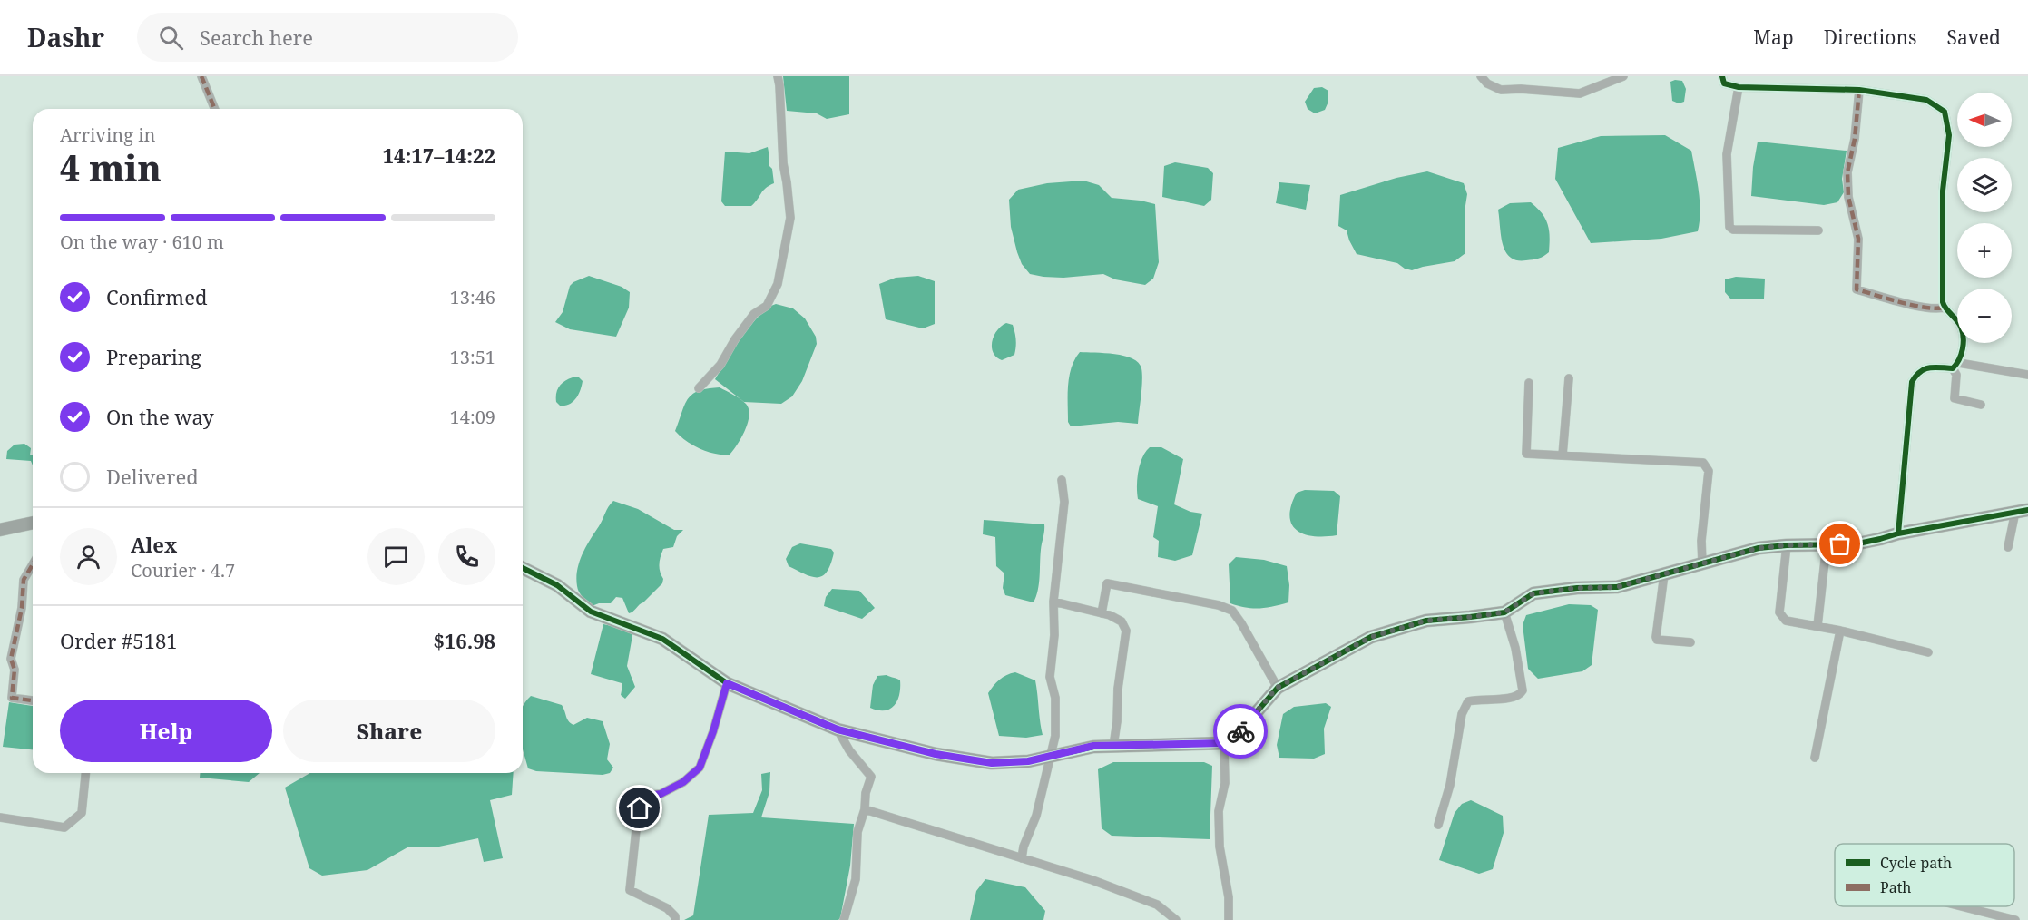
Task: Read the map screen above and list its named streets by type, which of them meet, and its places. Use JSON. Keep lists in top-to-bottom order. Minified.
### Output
{"legend":["Cycle path","Path"],"north":"left","page":{"header":"Dashr","search":"Search here","nav":["Map","Directions","Saved"],"map_buttons":["+","−"],"heading":["4 min","Arriving in","14:17–14:22"],"panel":["Alex","Courier · 4.7","Order #5181","$16.98"],"bar":"On the way · 610 m","list":[["Confirmed","13:46"],["Preparing","13:51"],["On the way","14:09"],"Delivered"],"buttons":["Help","Share"]}}
